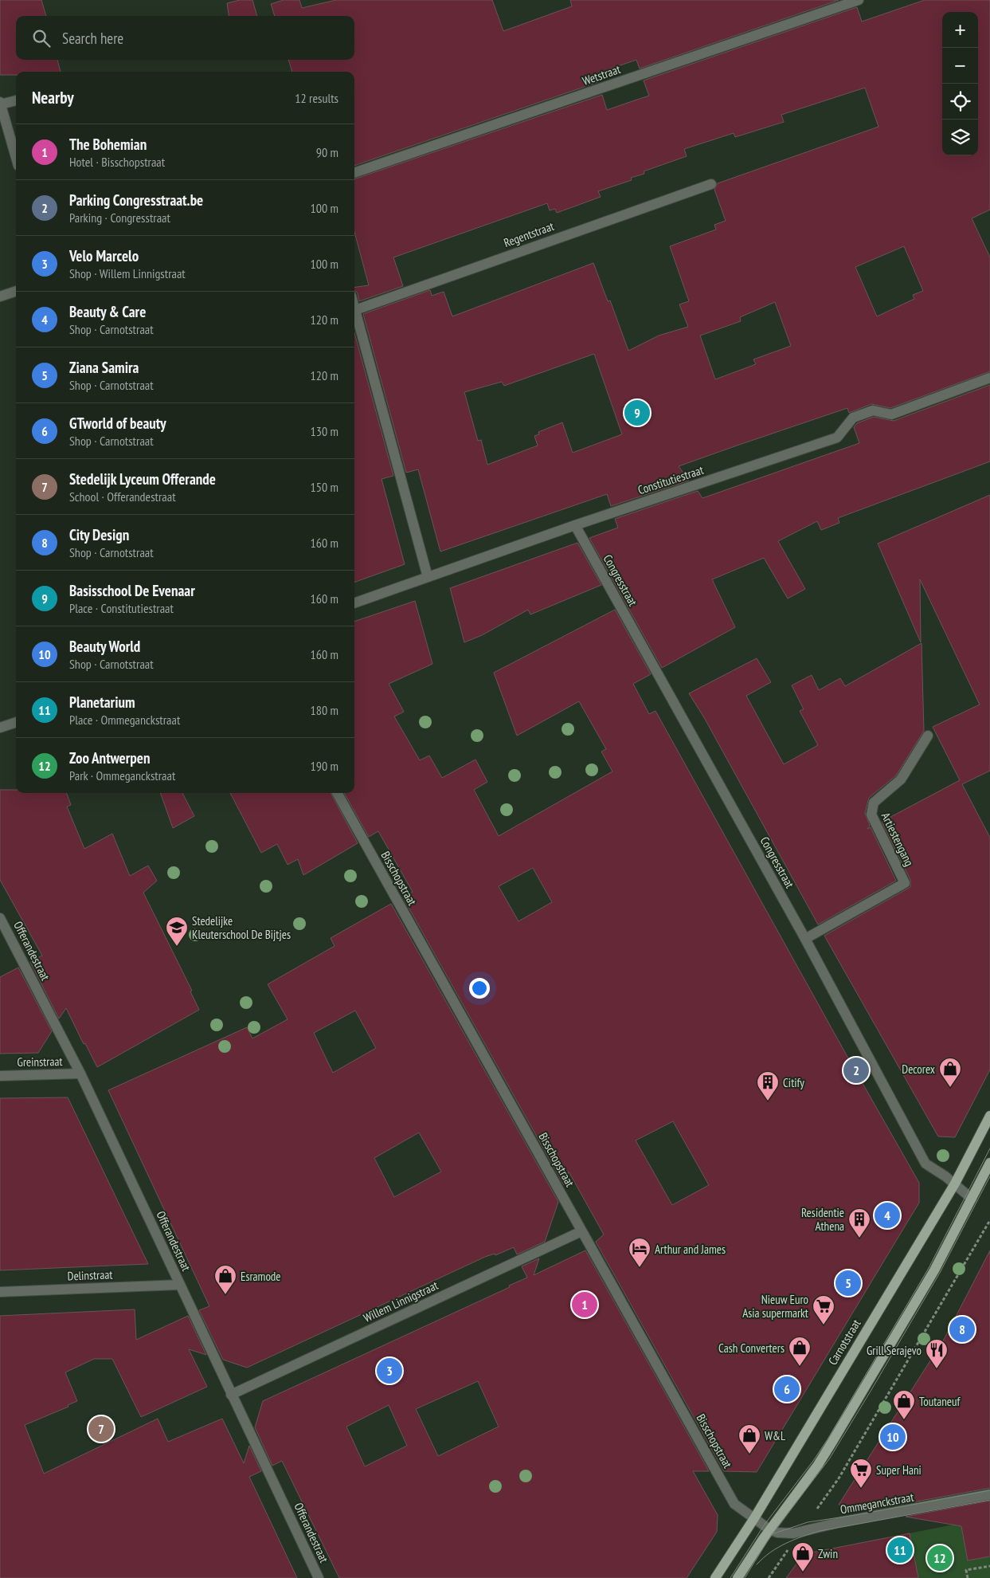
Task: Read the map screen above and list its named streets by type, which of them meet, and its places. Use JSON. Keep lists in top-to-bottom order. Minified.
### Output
{"streets":{"main road":["Carnotstraat"],"street":["Wetstraat","Regentstraat","Constitutiestraat","Congresstraat","Artiestengang","Bisschopstraat","Offerandestraat","Greinstraat","Delinstraat","Willem Linnigstraat","Ommeganckstraat"]},"crossings":[["Constitutiestraat","Congresstraat"],["Congresstraat","Artiestengang"],["Congresstraat","Carnotstraat"],["Bisschopstraat","Willem Linnigstraat"],["Bisschopstraat","Carnotstraat"],["Bisschopstraat","Ommeganckstraat"],["Offerandestraat","Greinstraat"],["Offerandestraat","Delinstraat"],["Offerandestraat","Willem Linnigstraat"]],"places":{"school or university":["Stedelijke Kleuterschool De Bijtjes"],"shop":["Decorex","Esramode","Cash Converters","Toutaneuf","W&L","Zwin"],"building":["Citify","Residentie Athena"],"hotel":["Arthur and James"],"supermarket":["Nieuw Euro Asia supermarkt","Super Hani"],"restaurant":["Grill Serajevo"]},"page":{"map_buttons":["+","−"],"search":"Search here","heading":["Nearby","12 results"],"list":[{"mark":"1","name":"The Bohemian","note":"Hotel · Bisschopstraat","value":"90 m"},{"mark":"2","name":"Parking Congresstraat.be","note":"Parking · Congresstraat","value":"100 m"},{"mark":"3","name":"Velo Marcelo","note":"Shop · Willem Linnigstraat","value":"100 m"},{"mark":"4","name":"Beauty & Care","note":"Shop · Carnotstraat","value":"120 m"},{"mark":"5","name":"Ziana Samira","note":"Shop · Carnotstraat","value":"120 m"},{"mark":"6","name":"GTworld of beauty","note":"Shop · Carnotstraat","value":"130 m"},{"mark":"7","name":"Stedelijk Lyceum Offerande","note":"School · Offerandestraat","value":"150 m"},{"mark":"8","name":"City Design","note":"Shop · Carnotstraat","value":"160 m"},{"mark":"9","name":"Basisschool De Evenaar","note":"Place · Constitutiestraat","value":"160 m"},{"mark":"10","name":"Beauty World","note":"Shop · Carnotstraat","value":"160 m"},{"mark":"11","name":"Planetarium","note":"Place · Ommeganckstraat","value":"180 m"},{"mark":"12","name":"Zoo Antwerpen","note":"Park · Ommeganckstraat","value":"190 m"}],"pins":["9","2","4","5","1","8","3","6","7","10","11","12"]}}
